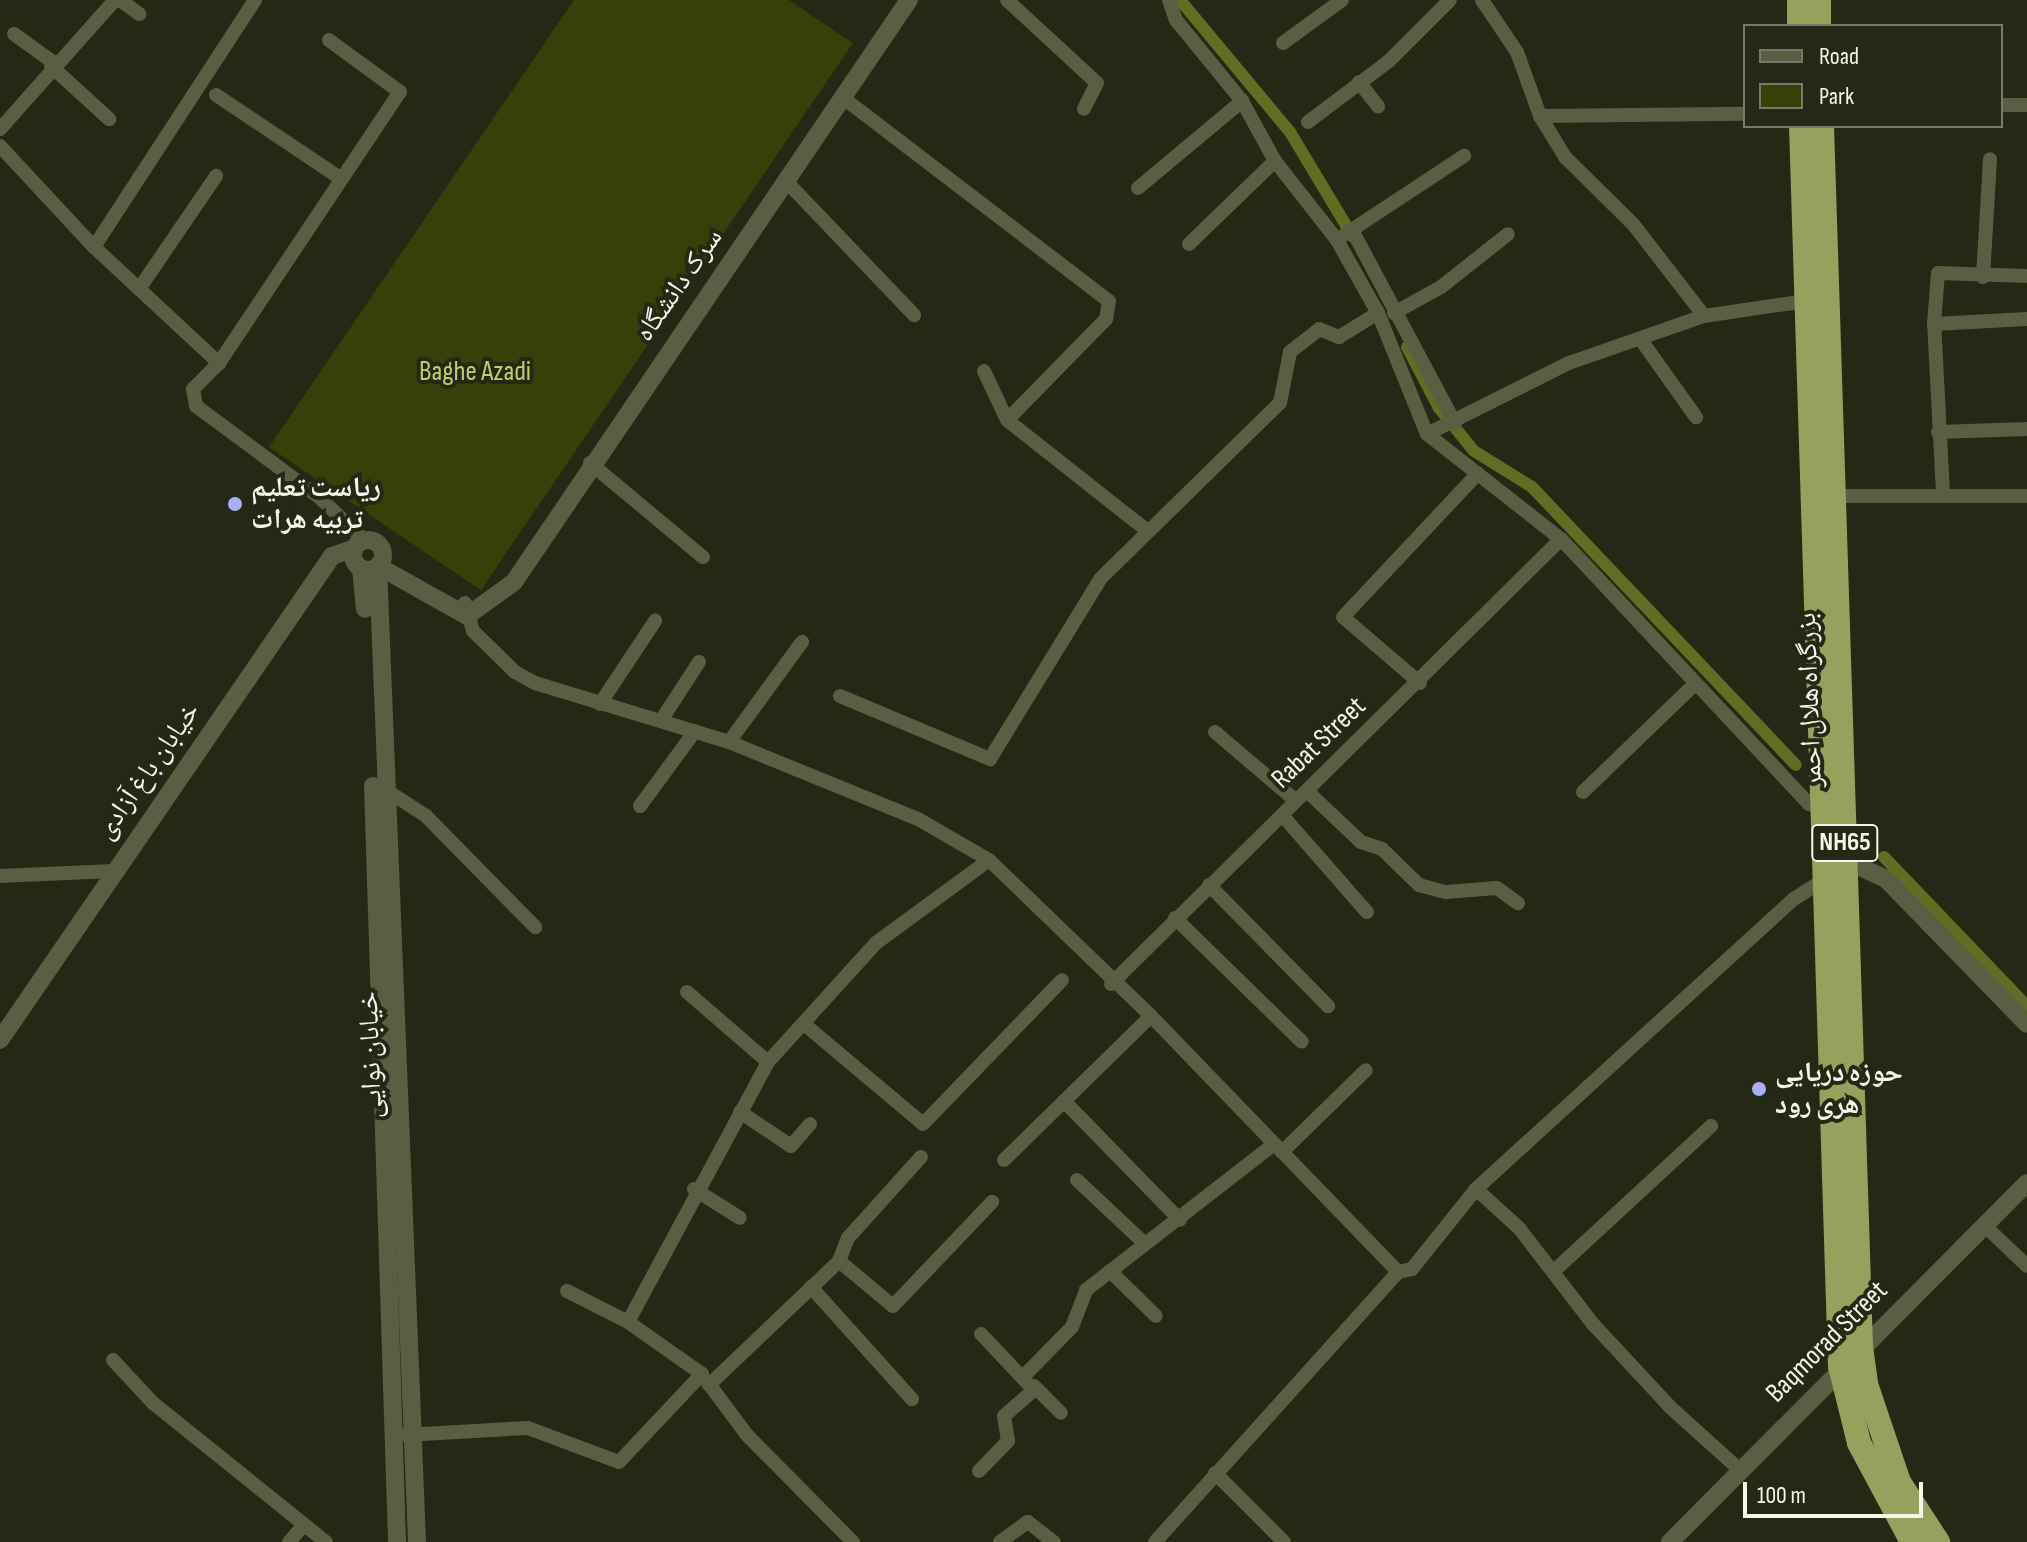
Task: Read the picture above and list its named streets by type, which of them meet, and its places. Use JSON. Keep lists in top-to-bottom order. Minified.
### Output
{"streets":{"highway":["بزرگراه هلال احمر","NH65"],"street":["سرک دانشگاه","Rabat Street","خیابان باغ آزادی","خیابان نوایی","Baqmorad Street"]},"crossings":[["بزرگراه هلال احمر","Baqmorad Street"]],"parks":["Baghe Azadi"],"places":["ریاست تعلیم تربیه هرات","حوزه دریایی هری رود"],"legend":["Road","Park"],"scale_bar":"100 m"}
